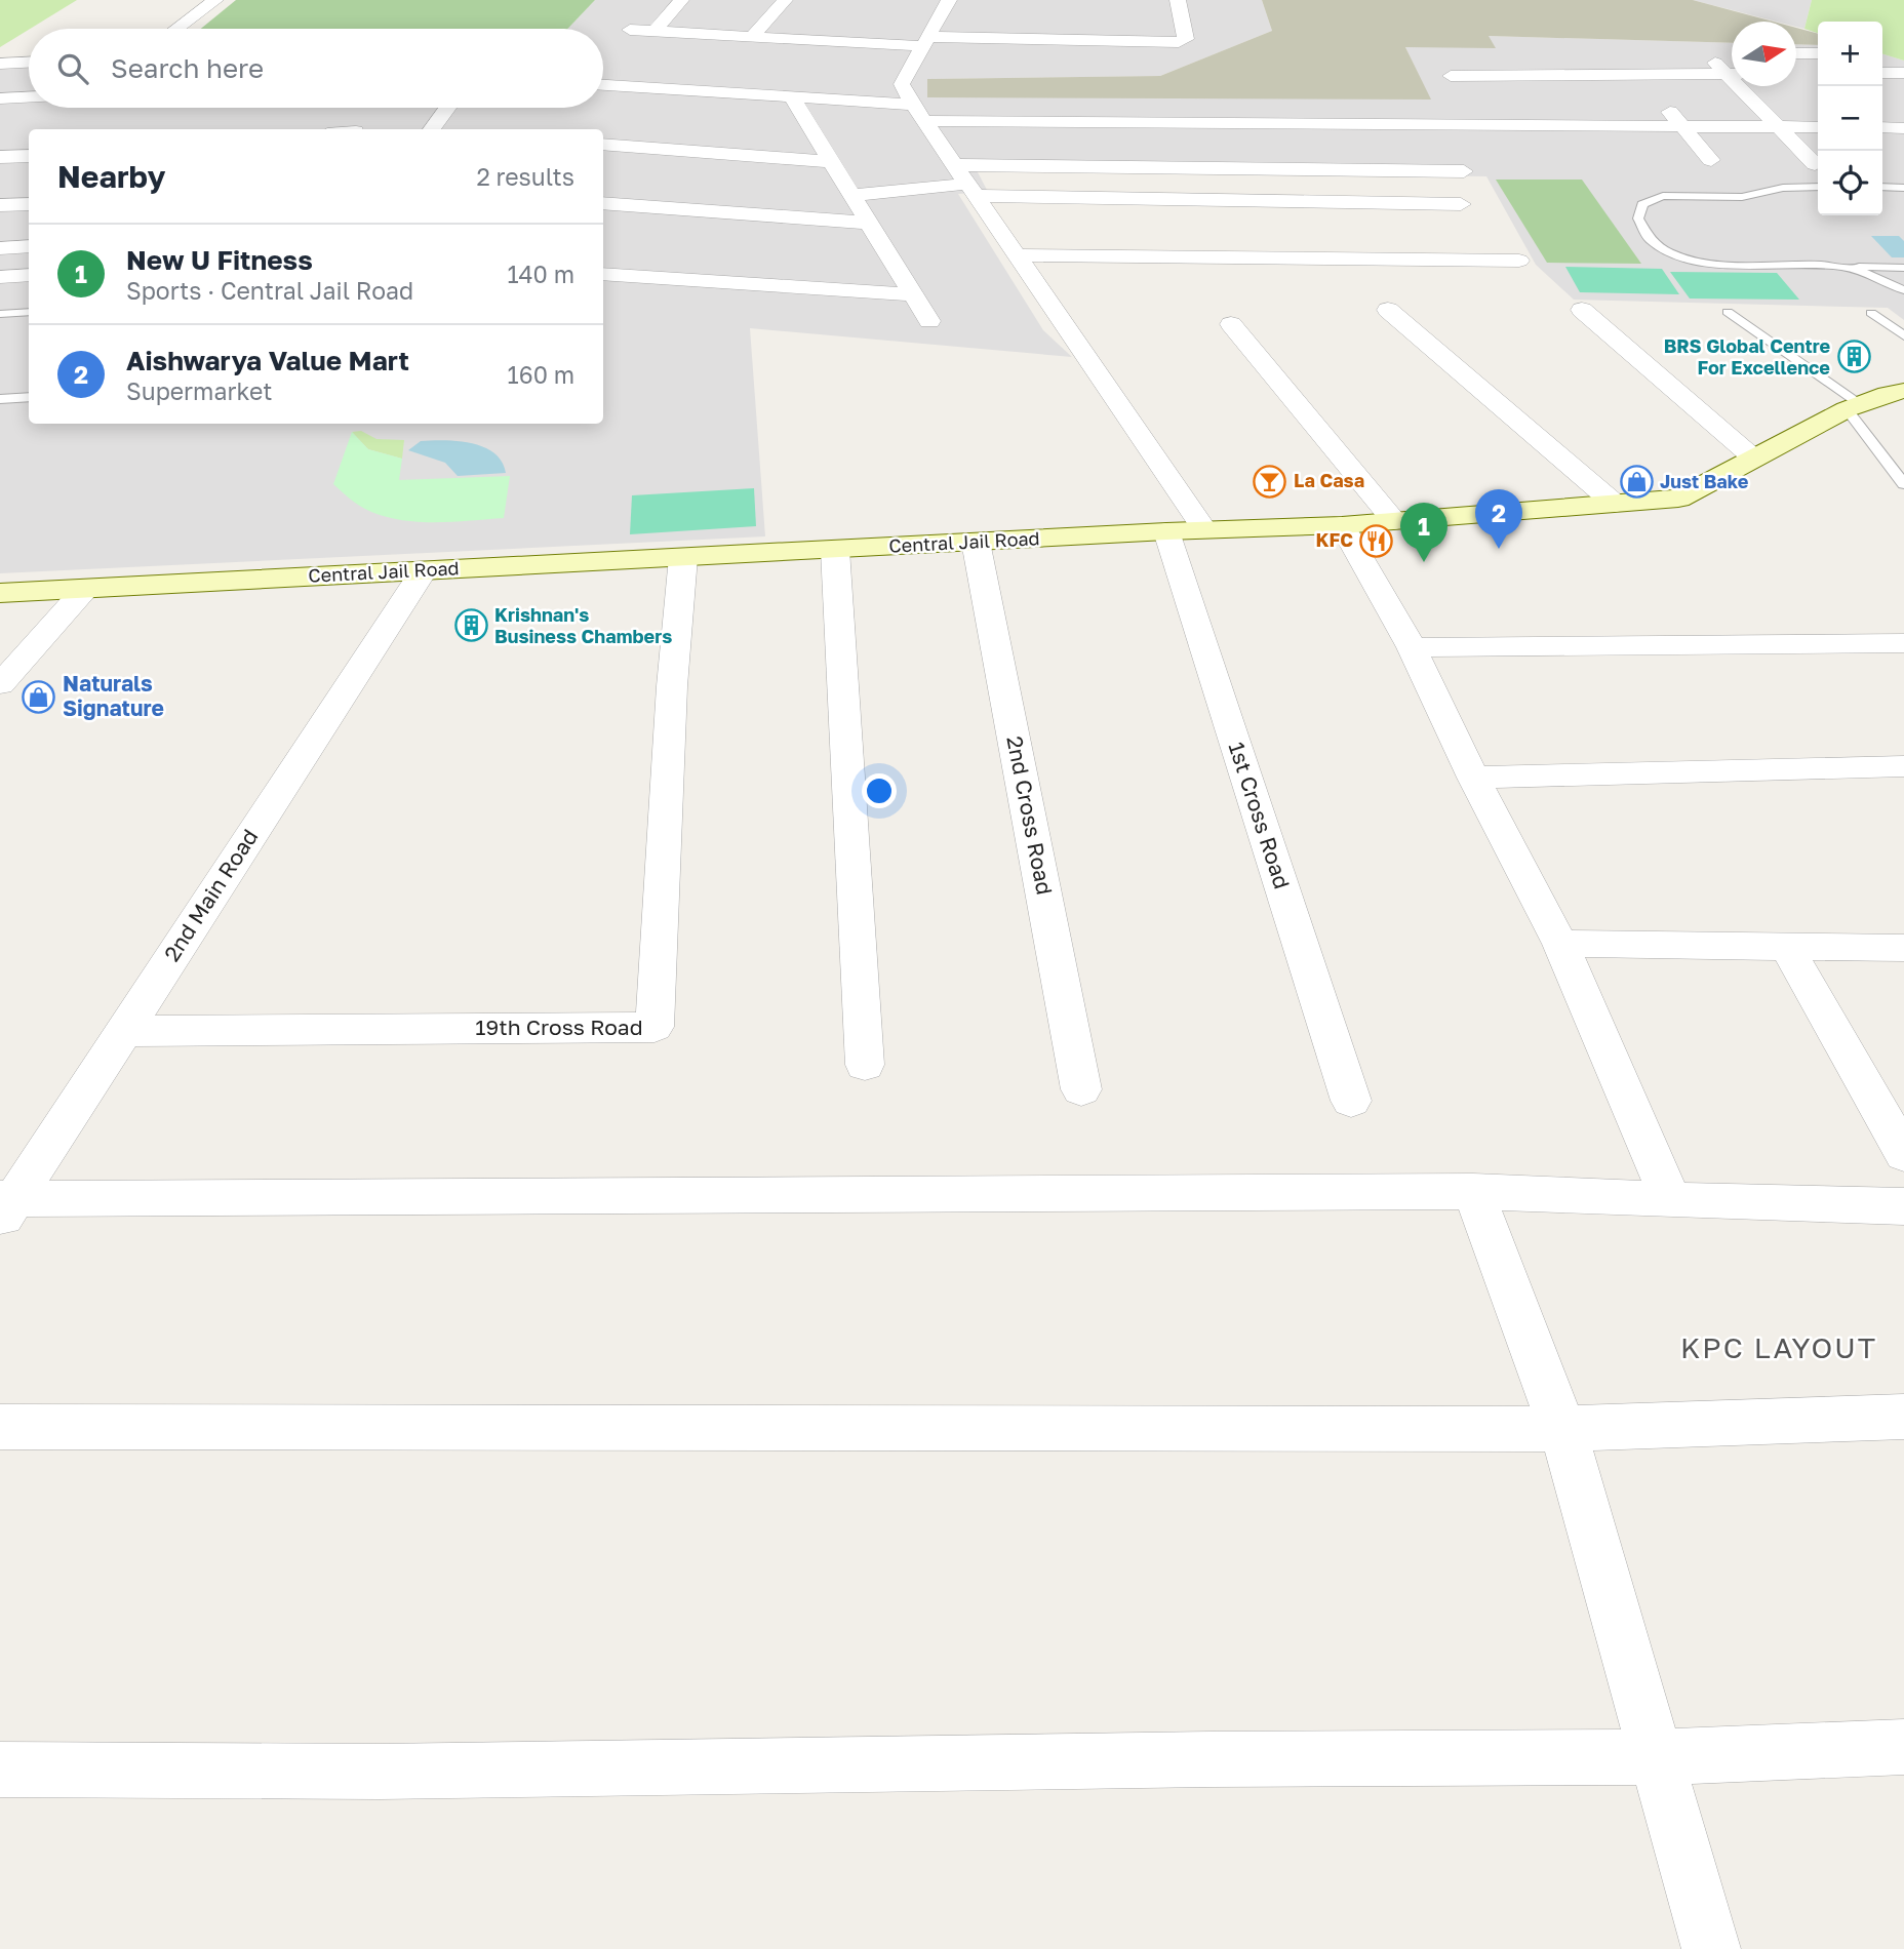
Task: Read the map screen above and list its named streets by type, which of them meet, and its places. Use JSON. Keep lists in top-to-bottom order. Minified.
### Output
{"streets":{"main road":["Central Jail Road"],"street":["2nd Cross Road","1st Cross Road","2nd Main Road","19th Cross Road"]},"crossings":[["Central Jail Road","2nd Cross Road"],["Central Jail Road","1st Cross Road"],["Central Jail Road","2nd Main Road"],["Central Jail Road","19th Cross Road"],["2nd Main Road","19th Cross Road"]],"districts":["KPC LAYOUT"],"places":{"building":["BRS Global Centre For Excellence","Krishnan's Business Chambers"],"bar":["La Casa"],"shop":["Just Bake","Naturals Signature"],"restaurant":["KFC"]},"north":"right","page":{"map_buttons":["+","−"],"search":"Search here","heading":["Nearby","2 results"],"list":[{"mark":"1","name":"New U Fitness","note":"Sports · Central Jail Road","value":"140 m"},{"mark":"2","name":"Aishwarya Value Mart","note":"Supermarket","value":"160 m"}],"pins":["2","1"]}}
